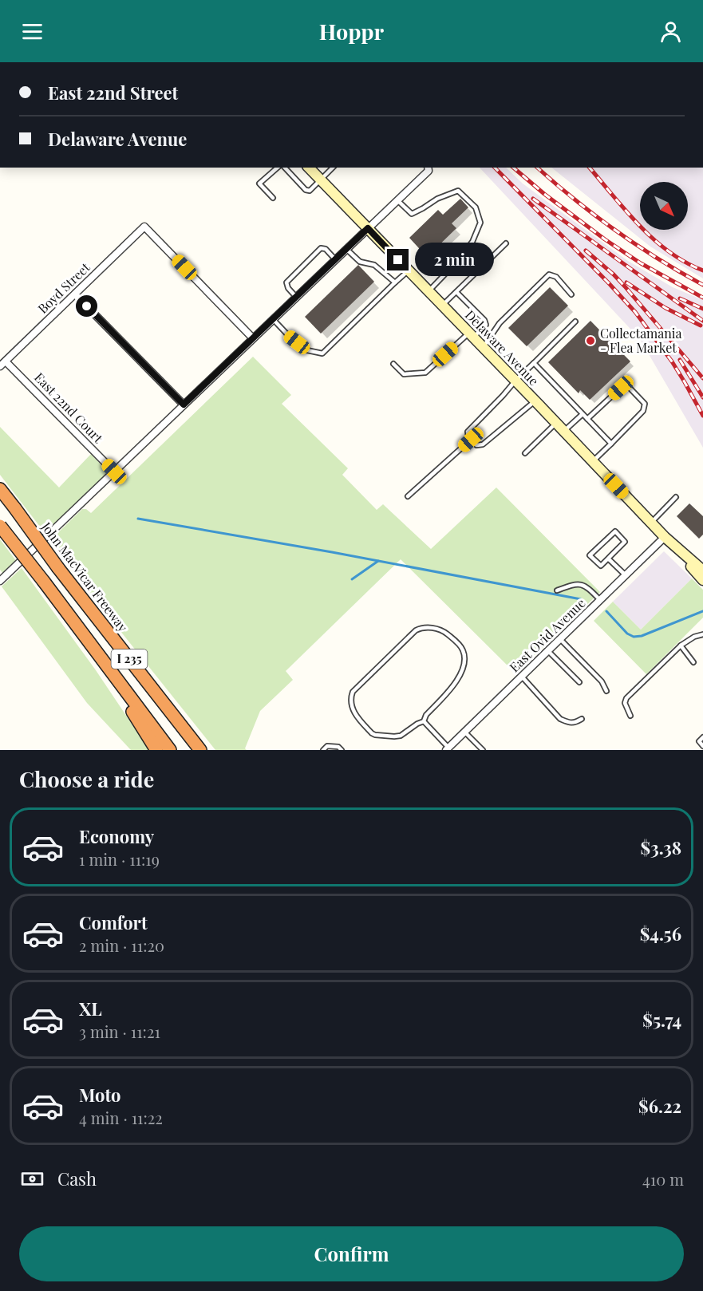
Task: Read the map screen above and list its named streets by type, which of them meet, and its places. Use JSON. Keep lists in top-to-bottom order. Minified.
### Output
{"streets":{"highway":["John MacVicar Freeway","I 235"],"main road":["Delaware Avenue"],"street":["Boyd Street","East 22nd Court","East Ovid Avenue"]},"crossings":[["Boyd Street","East 22nd Court"],["Delaware Avenue","East Ovid Avenue"]],"places":["Collectamania - Flea Market"],"north":"bottom right","page":{"header":"Hoppr","banner":["East 22nd Street","Delaware Avenue"],"bubble":"2 min","heading":"Choose a ride","list":[{"name":"Economy","note":"1 min · 11:19","value":"$3.38"},{"name":"Comfort","note":"2 min · 11:20","value":"$4.56"},{"name":"XL","note":"3 min · 11:21","value":"$5.74"},{"name":"Moto","note":"4 min · 11:22","value":"$6.22"}],"pay":["Cash","410 m"],"buttons":"Confirm"}}
